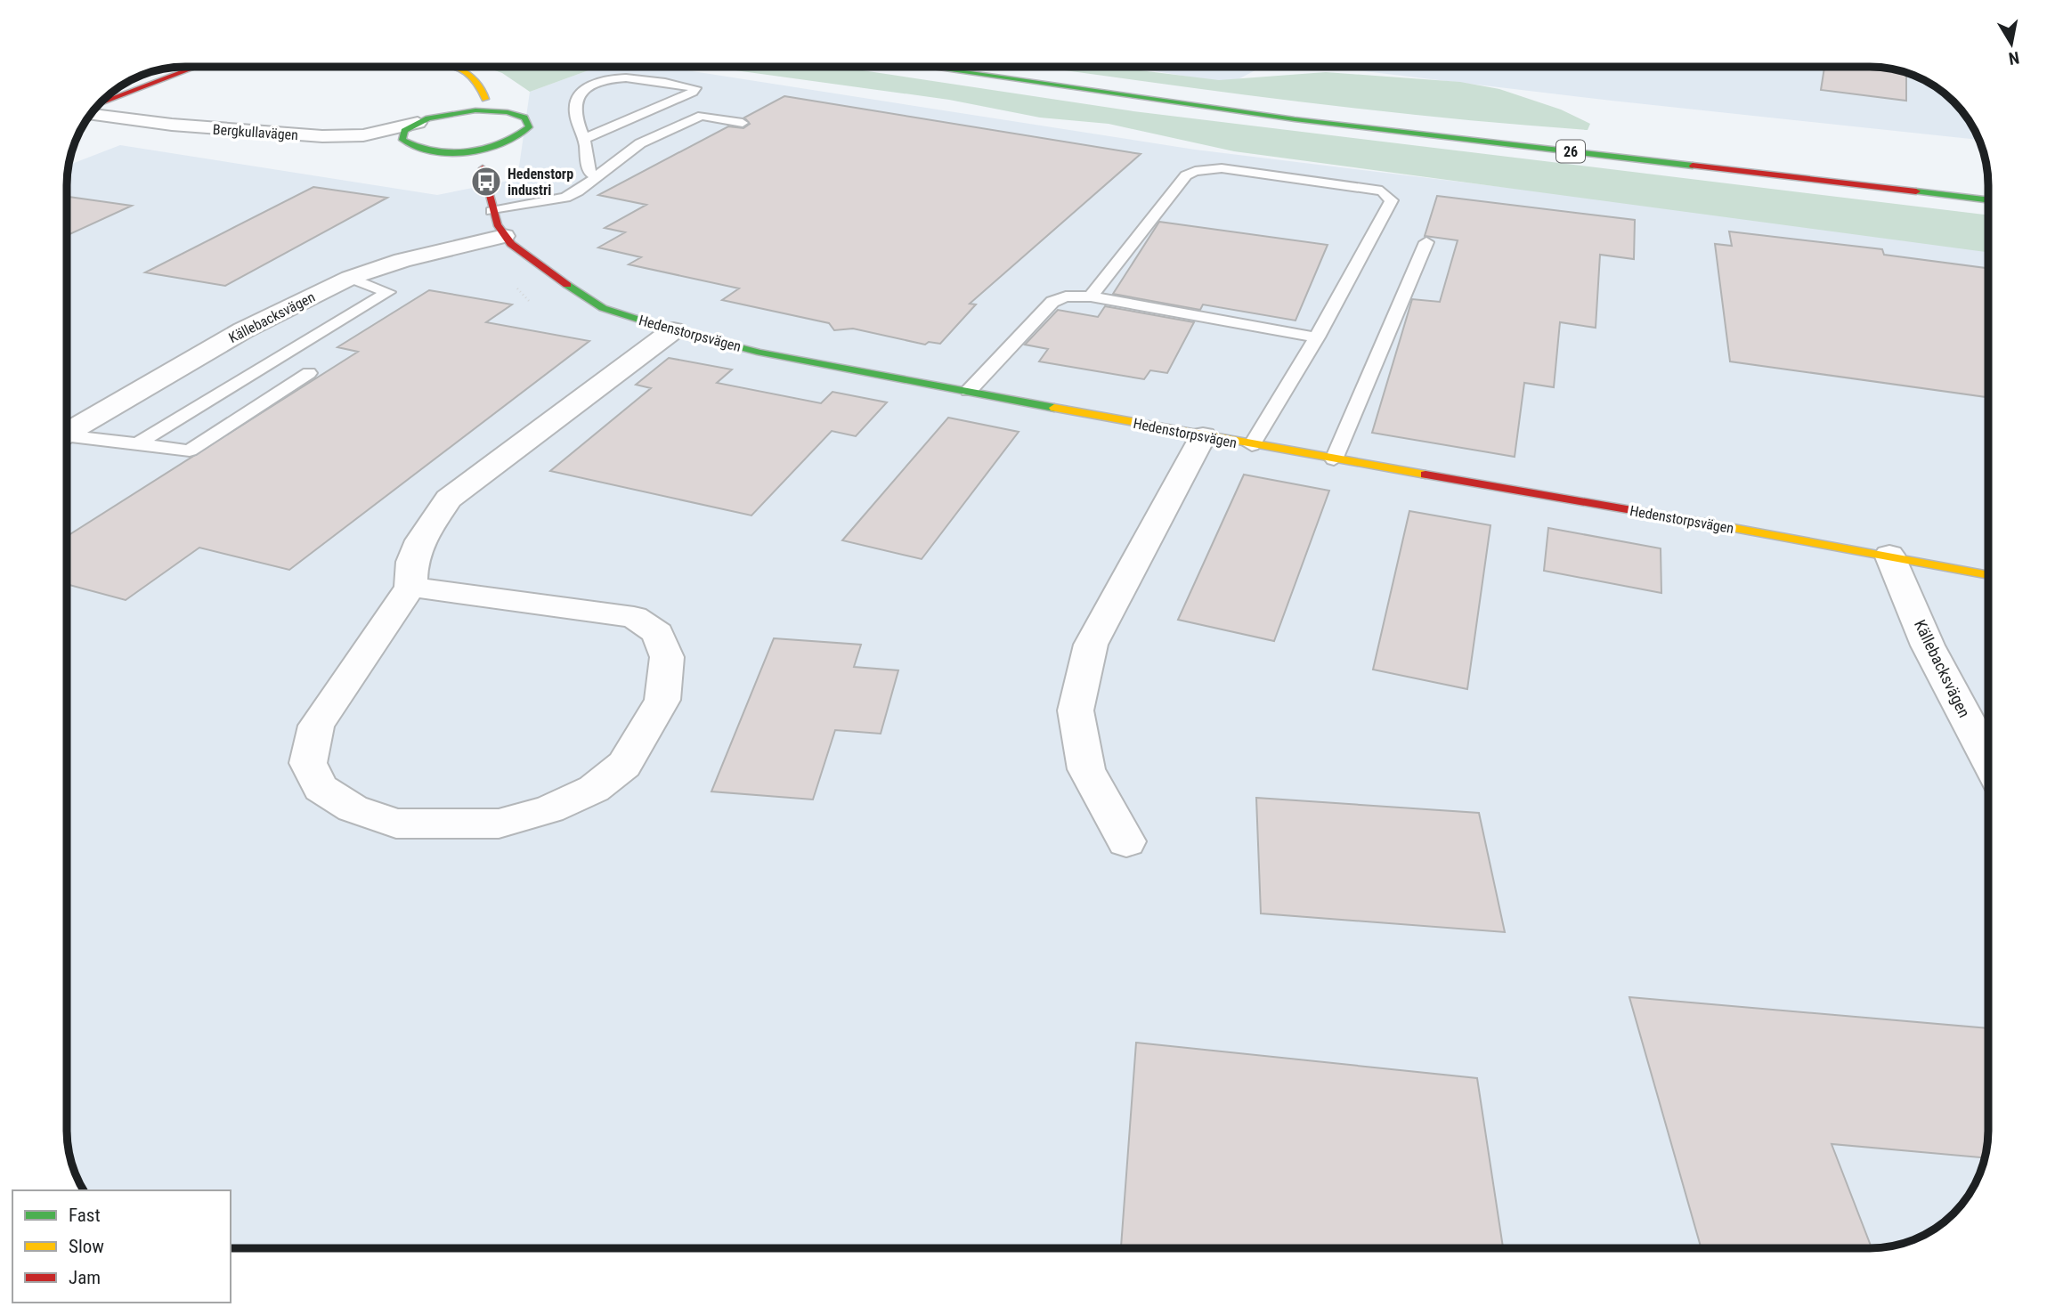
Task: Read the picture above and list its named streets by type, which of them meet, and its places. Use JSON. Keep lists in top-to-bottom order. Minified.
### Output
{"streets":{"main road":["26","Hedenstorpsvägen"],"street":["Bergkullavägen","Källebacksvägen"]},"crossings":[["Källebacksvägen","Hedenstorpsvägen"]],"places":{"bus stop":["Hedenstorp industri"]},"legend":["Fast","Slow","Jam"],"north":"bottom"}
